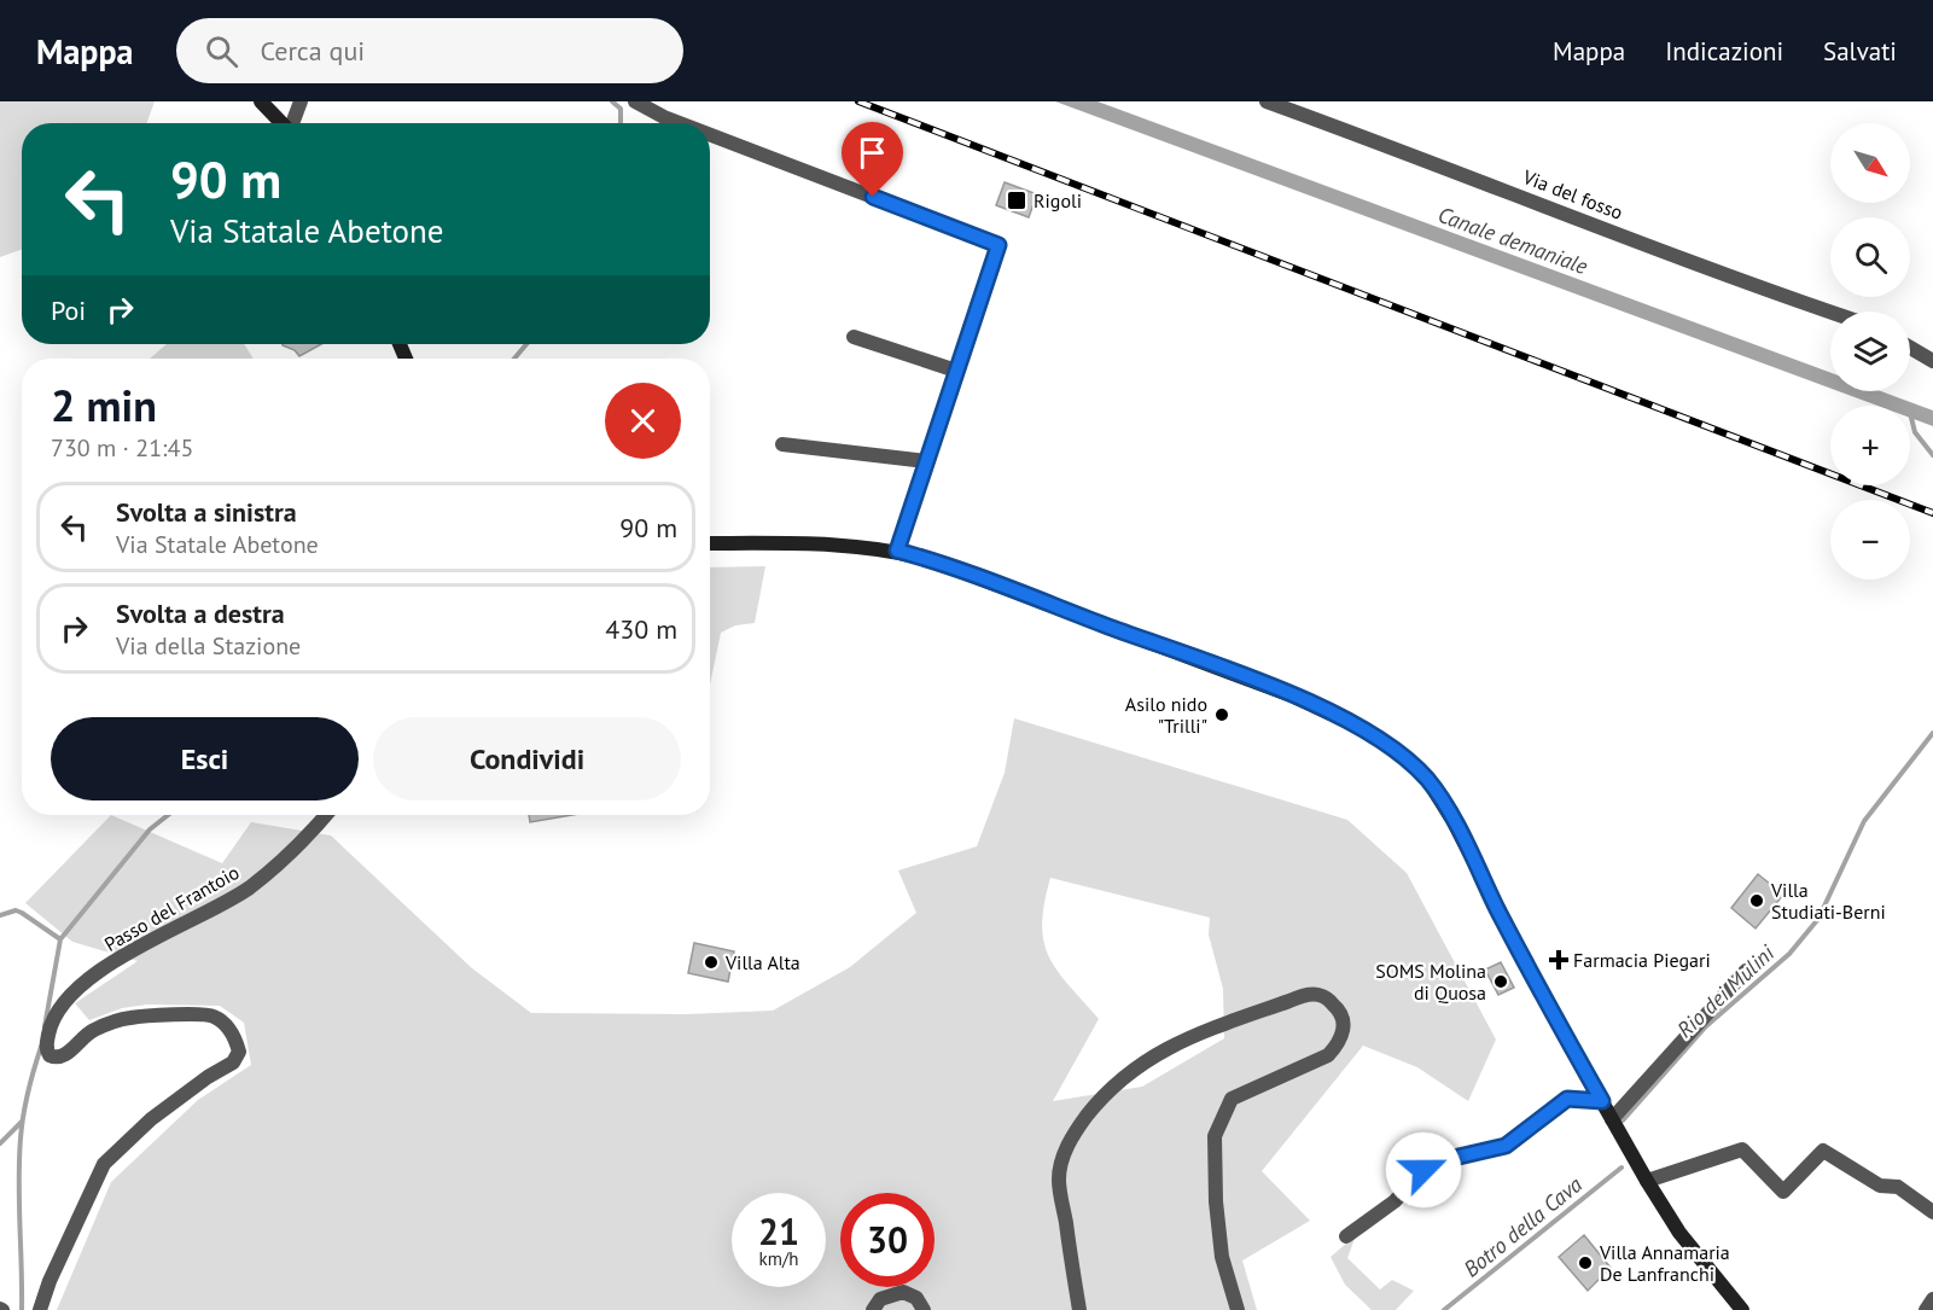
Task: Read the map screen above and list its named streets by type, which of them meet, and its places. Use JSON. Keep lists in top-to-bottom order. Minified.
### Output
{"streets":{"street":["Via del fosso","Passo del Frantoio"]},"water":["Canale demaniale","Rio dei Mulini","Botro della Cava"],"places":{"transit":["Rigoli"],"other":["Asilo nido \"Trilli\"","Villa Studiati-Berni","Villa Alta","SOMS Molina di Quosa","Villa Annamaria De Lanfranchi"],"health":["Farmacia Piegari"]},"north":"bottom right","page":{"header":"Mappa","search":"Cerca qui","nav":["Mappa","Indicazioni","Salvati"],"map_buttons":["+","−"],"turn":["90 m","Via Statale Abetone"],"then":"Poi","heading":["2 min","730 m · 21:45"],"list":[{"name":"Svolta a sinistra","note":"Via Statale Abetone","value":"90 m"},{"name":"Svolta a destra","note":"Via della Stazione","value":"430 m"}],"buttons":["Esci","Condividi"],"speed":"21 km/h","limit":"30"}}
